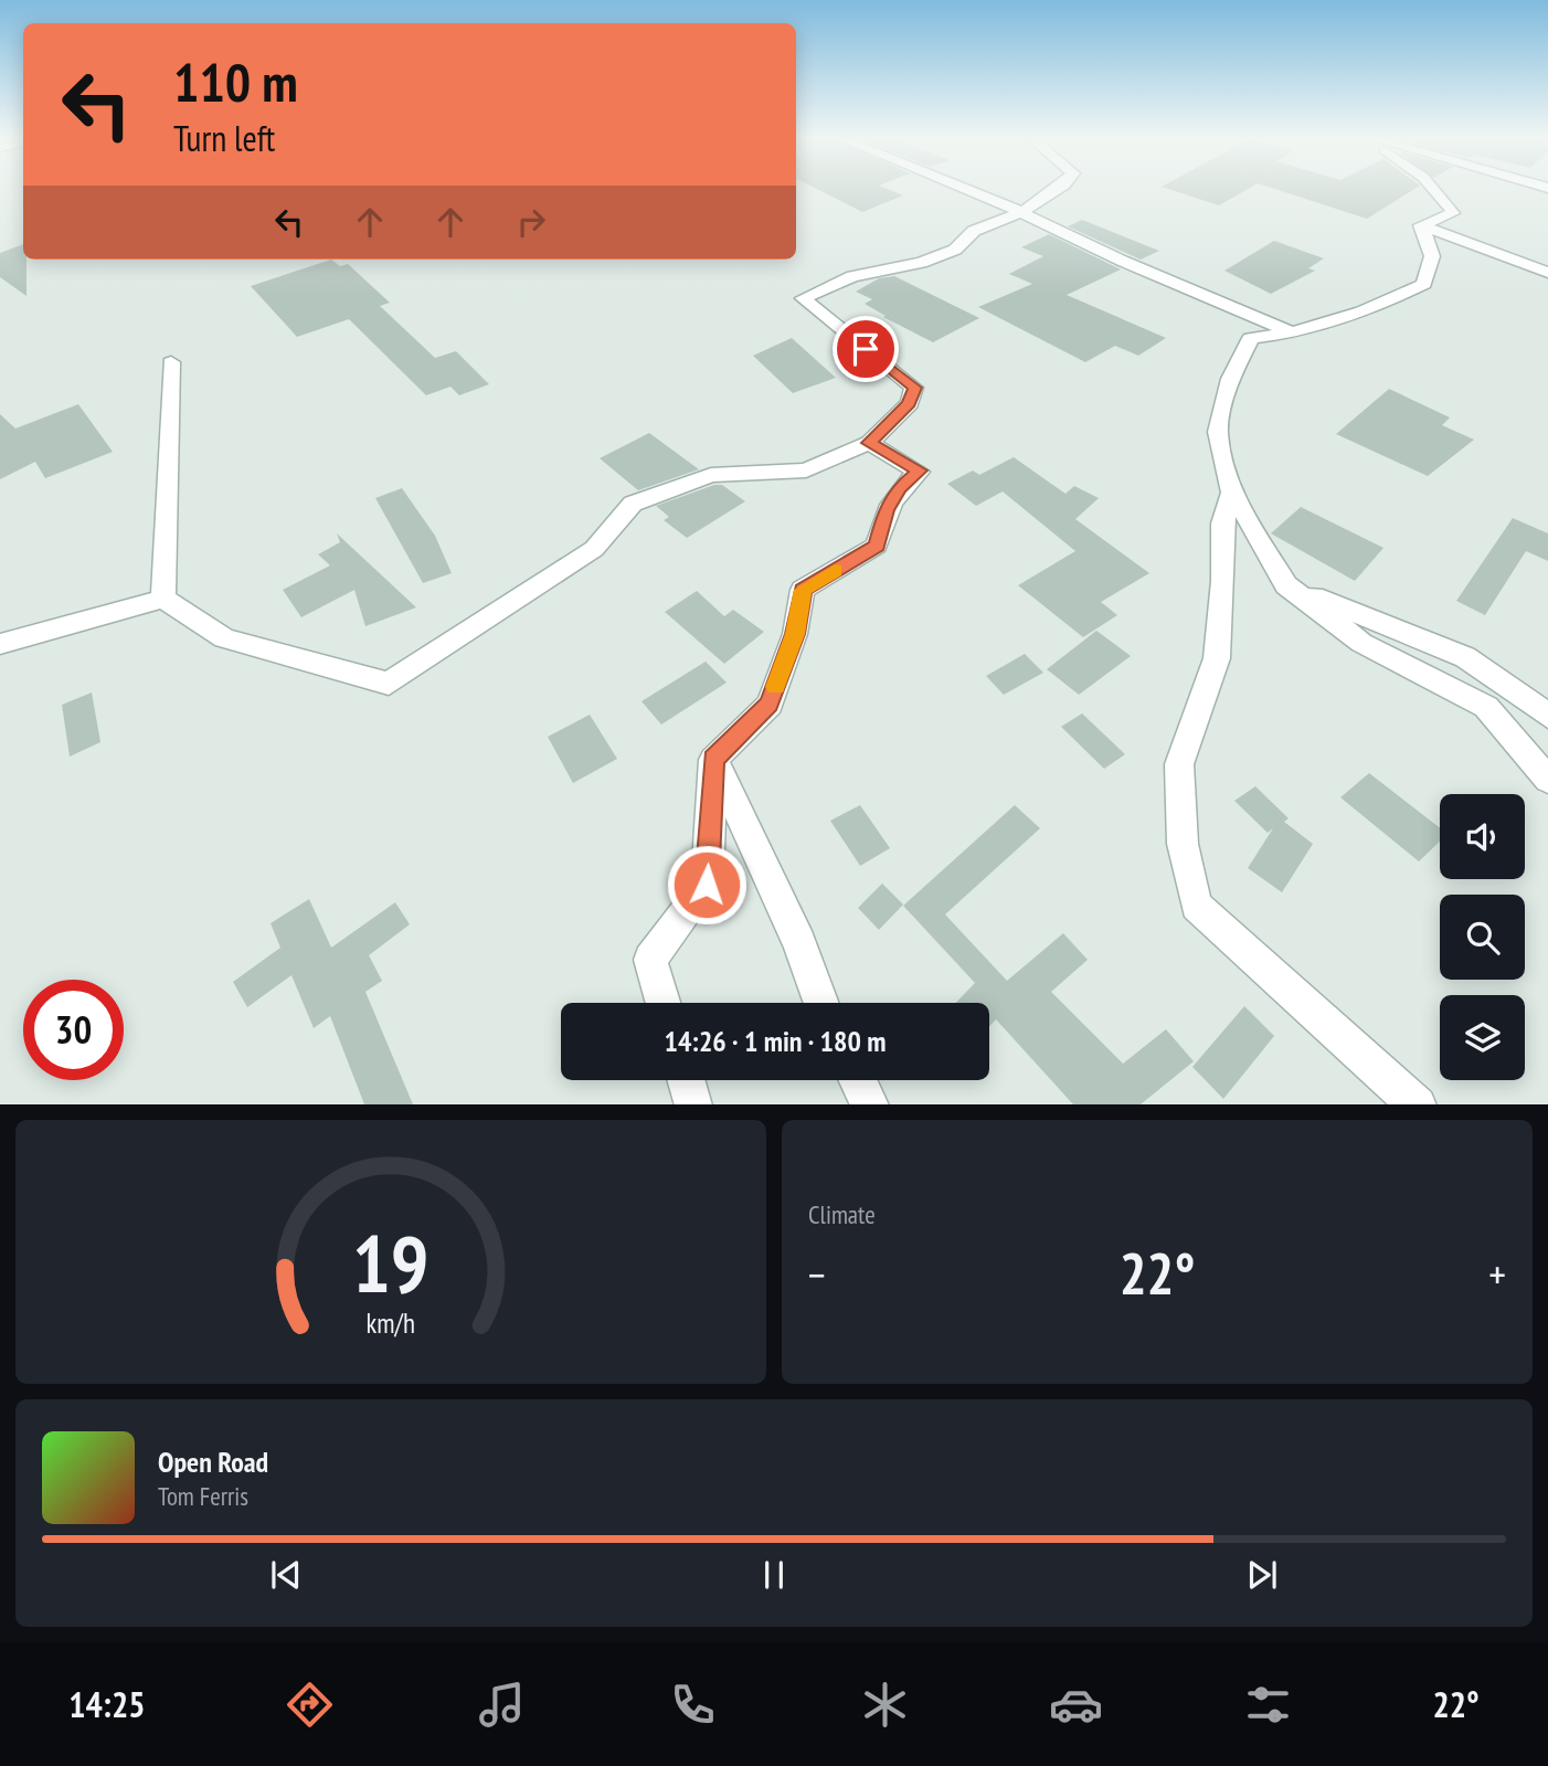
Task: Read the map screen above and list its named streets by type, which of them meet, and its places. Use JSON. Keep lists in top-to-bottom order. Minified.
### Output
{"page":{"turn":["110 m","Turn left"],"limit":"30","trip":"14:26 · 1 min · 180 m","tile":"Climate","heat":["−","22°","+"],"song":["Open Road","Tom Ferris"],"tabs":["14:25","22°"],"gauge":["19","km/h"]}}
